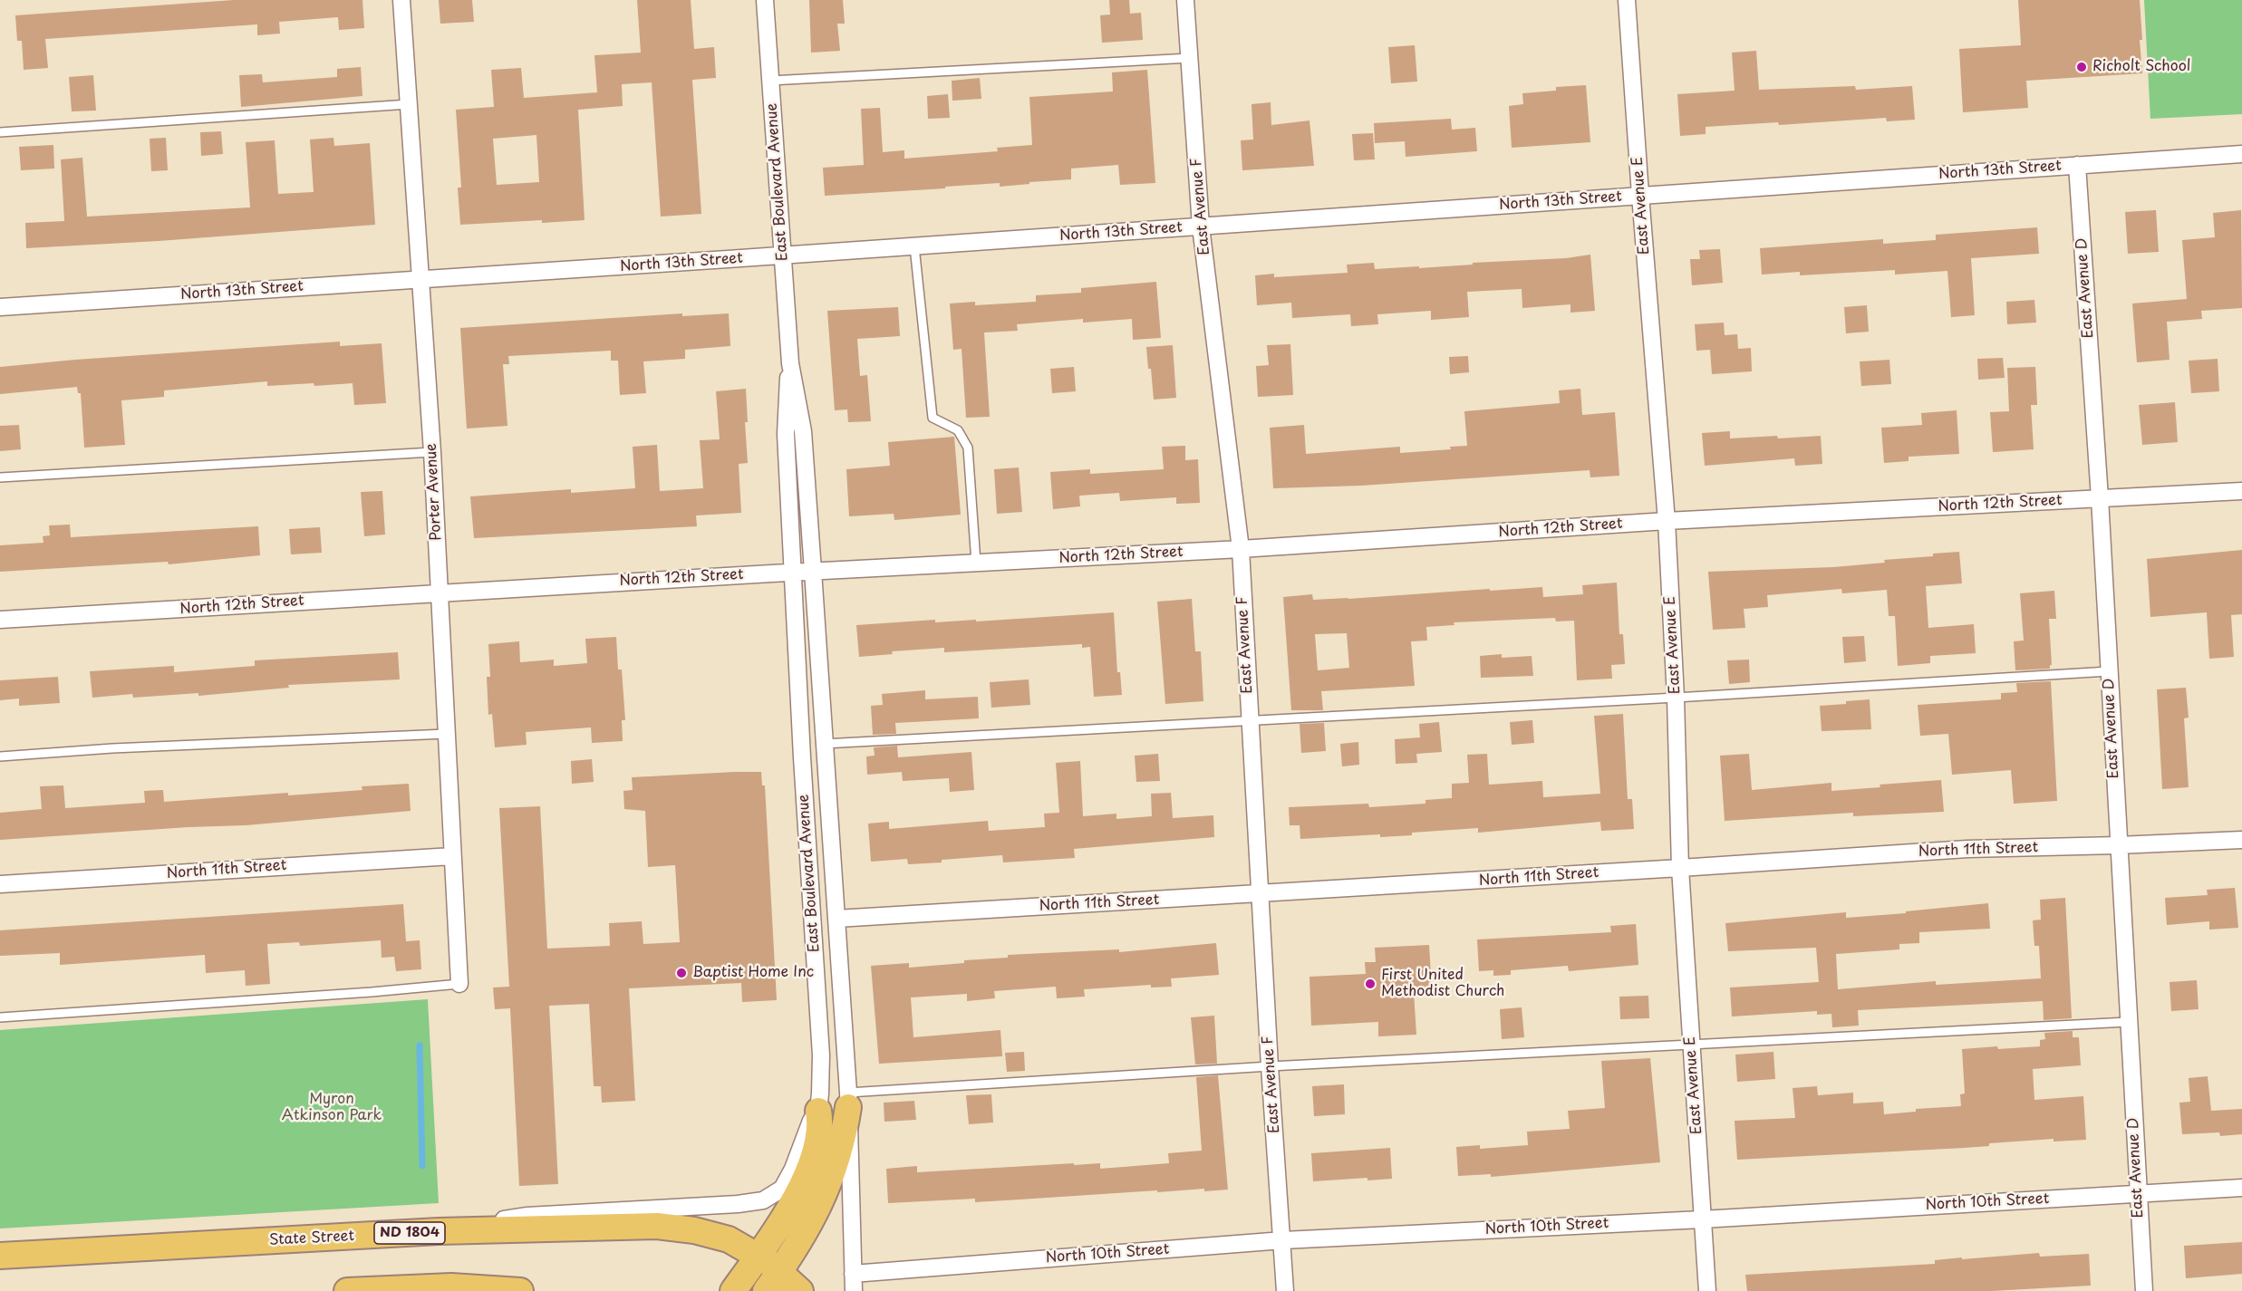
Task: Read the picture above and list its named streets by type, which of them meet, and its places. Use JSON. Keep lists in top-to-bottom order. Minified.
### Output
{"streets":{"main road":["ND 1804","State Street"],"street":["North 13th Street","East Boulevard Avenue","East Avenue E","East Avenue F","East Avenue D","Porter Avenue","North 12th Street","North 11th Street","North 10th Street"]},"crossings":[["North 13th Street","East Boulevard Avenue"],["North 13th Street","East Avenue E"],["North 13th Street","East Avenue F"],["North 13th Street","East Avenue D"],["North 13th Street","Porter Avenue"],["East Boulevard Avenue","North 12th Street"],["East Boulevard Avenue","North 11th Street"],["East Boulevard Avenue","North 10th Street"],["East Boulevard Avenue","State Street"],["East Avenue E","North 12th Street"],["East Avenue E","North 11th Street"],["East Avenue E","North 10th Street"],["East Avenue F","North 12th Street"],["East Avenue F","North 11th Street"],["East Avenue F","North 10th Street"],["East Avenue D","North 12th Street"],["East Avenue D","North 11th Street"],["East Avenue D","North 10th Street"],["Porter Avenue","North 12th Street"],["Porter Avenue","North 11th Street"]],"parks":["Myron Atkinson Park"],"places":["Richolt School","Baptist Home Inc","First United Methodist Church"]}
